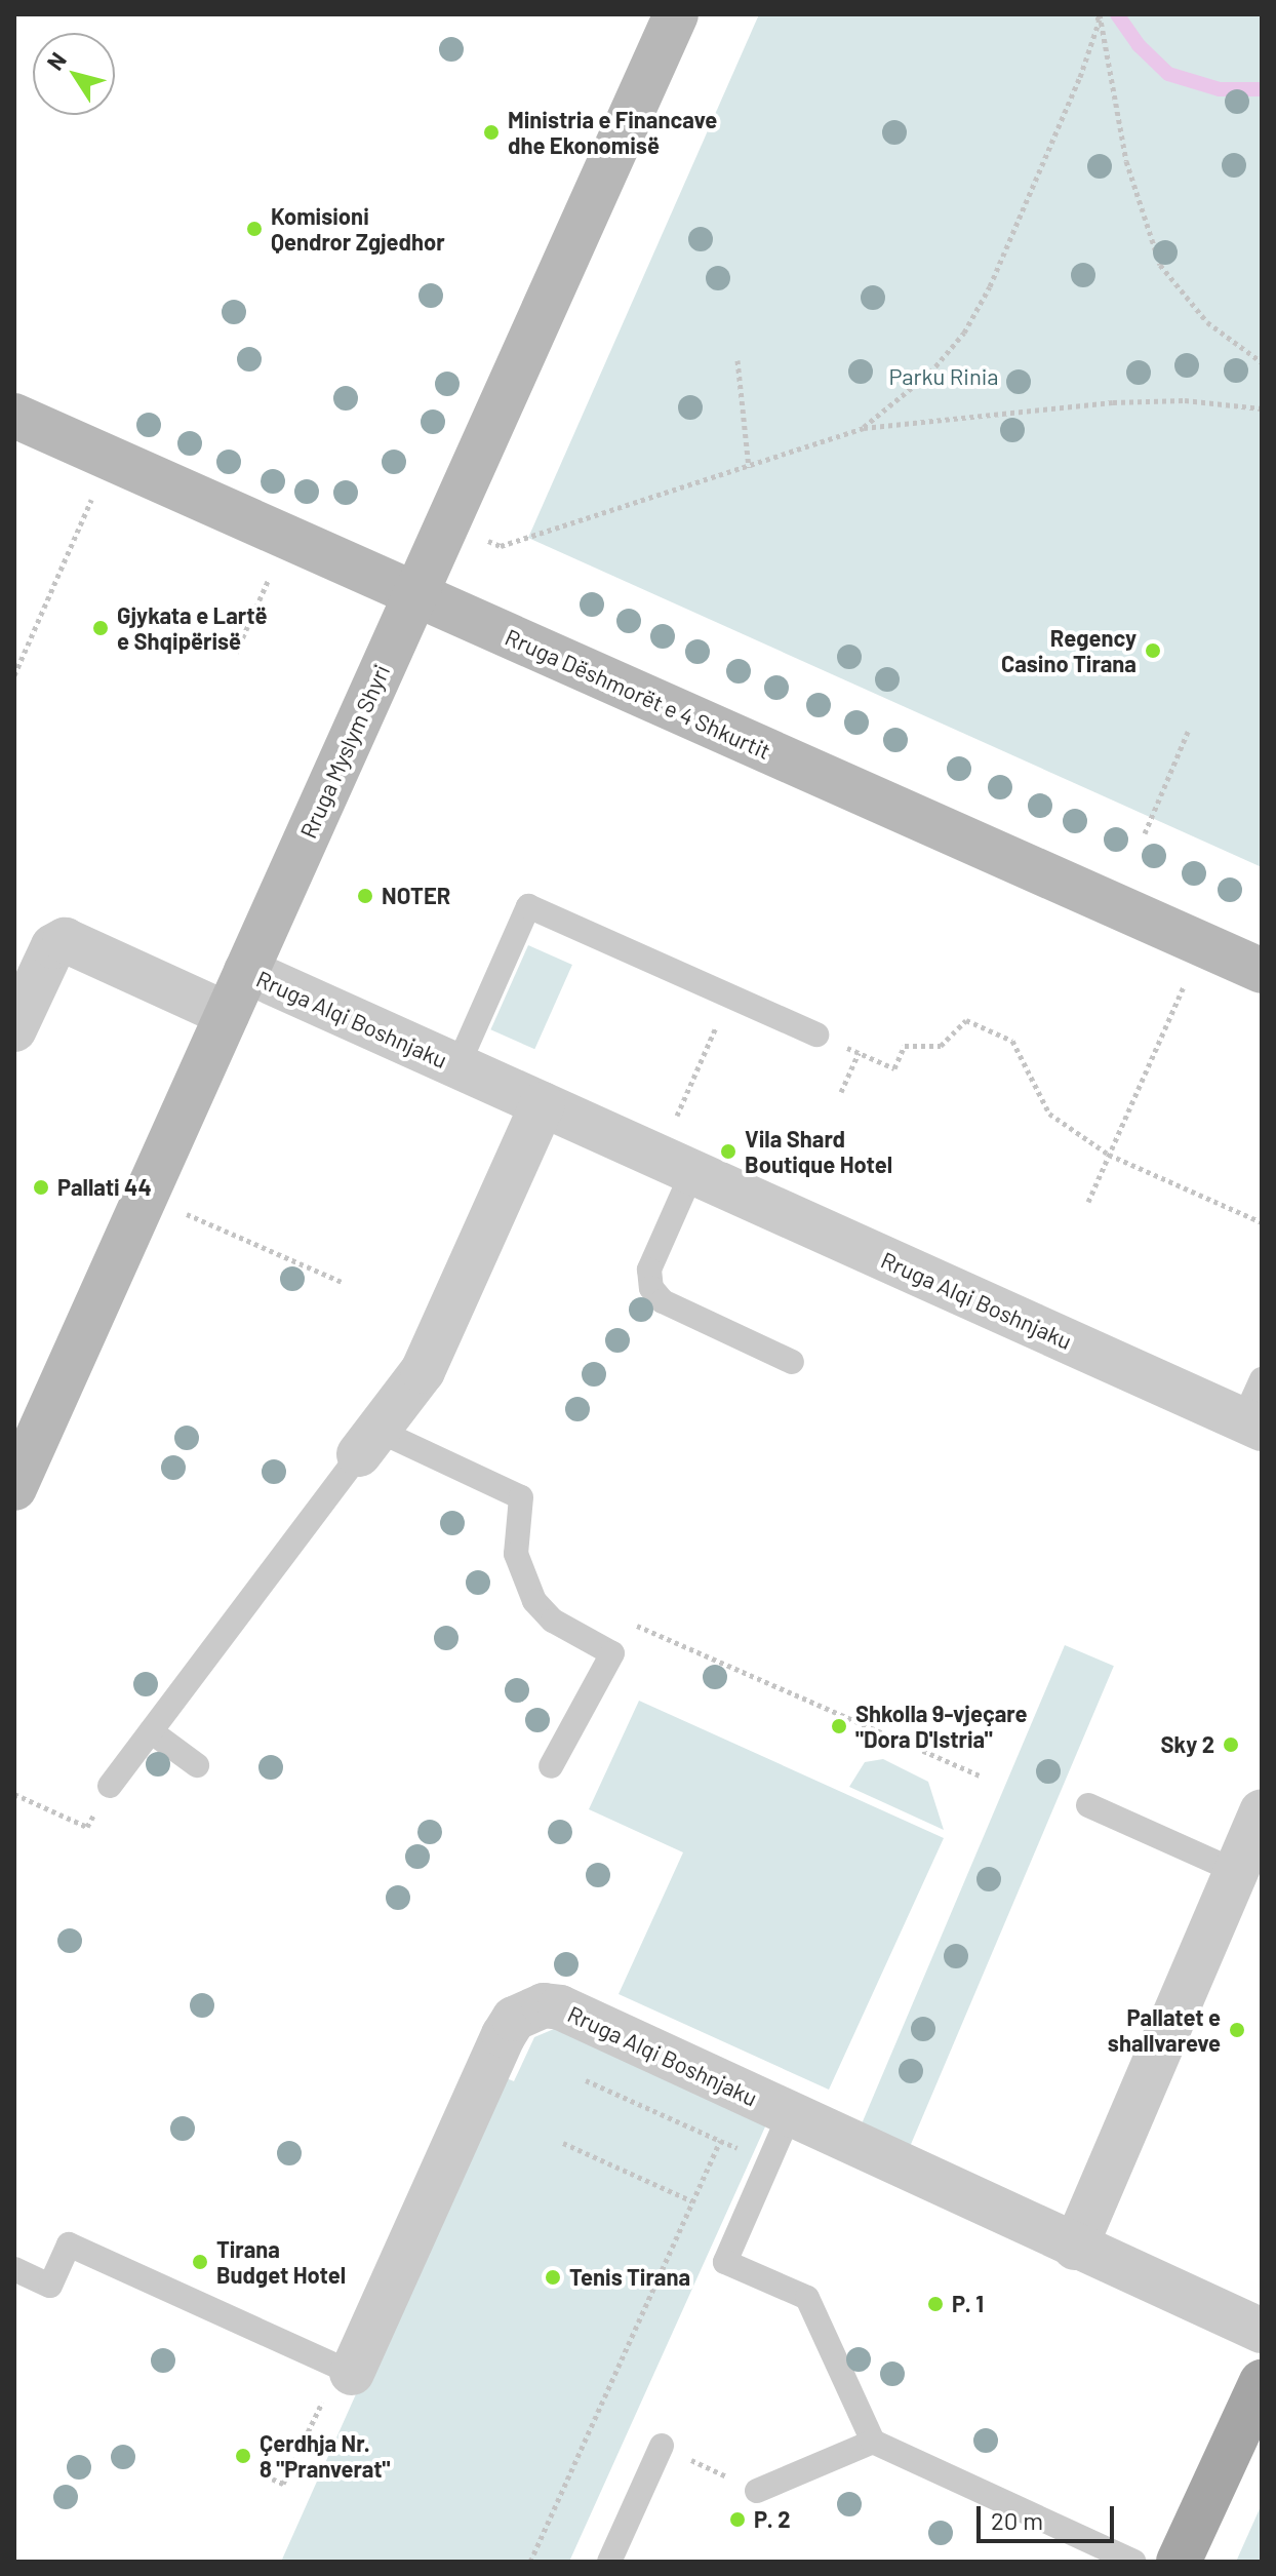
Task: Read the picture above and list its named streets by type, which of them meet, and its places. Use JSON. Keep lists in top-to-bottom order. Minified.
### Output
{"streets":{"main road":["Rruga Dëshmorët e 4 Shkurtit","Rruga Myslym Shyri"],"street":["Rruga Alqi Boshnjaku"]},"crossings":[["Rruga Dëshmorët e 4 Shkurtit","Rruga Myslym Shyri"],["Rruga Myslym Shyri","Rruga Alqi Boshnjaku"]],"parks":["Parku Rinia"],"places":["Ministria e Financave dhe Ekonomisë","Komisioni Qendror Zgjedhor","Gjykata e Lartë e Shqipërisë","Regency Casino Tirana","NOTER","Vila Shard Boutique Hotel","Pallati 44","Shkolla 9-vjeçare \"Dora D'Istria\"","Sky 2","Pallatet e shallvareve","Tirana Budget Hotel","Tenis Tirana","P. 1","Çerdhja Nr. 8 \"Pranverat\"","P. 2"],"scale_bar":"20 m","north":"top left"}
